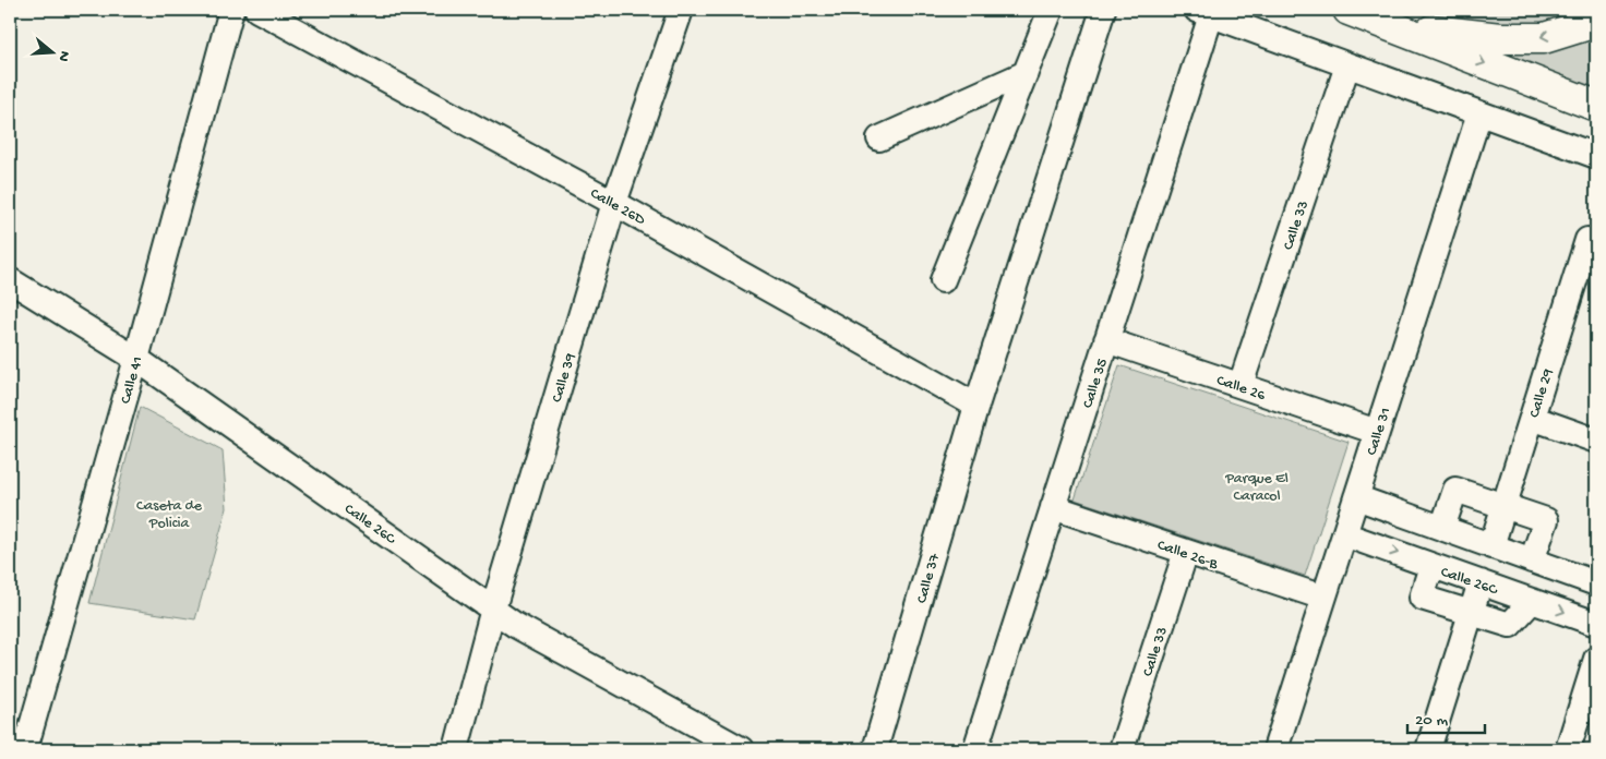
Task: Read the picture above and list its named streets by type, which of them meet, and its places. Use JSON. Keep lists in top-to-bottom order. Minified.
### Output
{"streets":{"street":["Calle 26D","Calle 33","Calle 39","Calle 41","Calle 35","Calle 26","Calle 29","Calle 31","Calle 26C","Calle 26-B","Calle 37"]},"crossings":[["Calle 26D","Calle 39"],["Calle 26D","Calle 37"],["Calle 33","Calle 26"],["Calle 33","Calle 26-B"],["Calle 39","Calle 26C"],["Calle 41","Calle 26C"],["Calle 35","Calle 26"],["Calle 35","Calle 26-B"],["Calle 26","Calle 31"],["Calle 31","Calle 26C"],["Calle 31","Calle 26-B"]],"parks":["Parque El Caracol","Caseta de Policia"],"scale_bar":"20 m","north":"right"}
